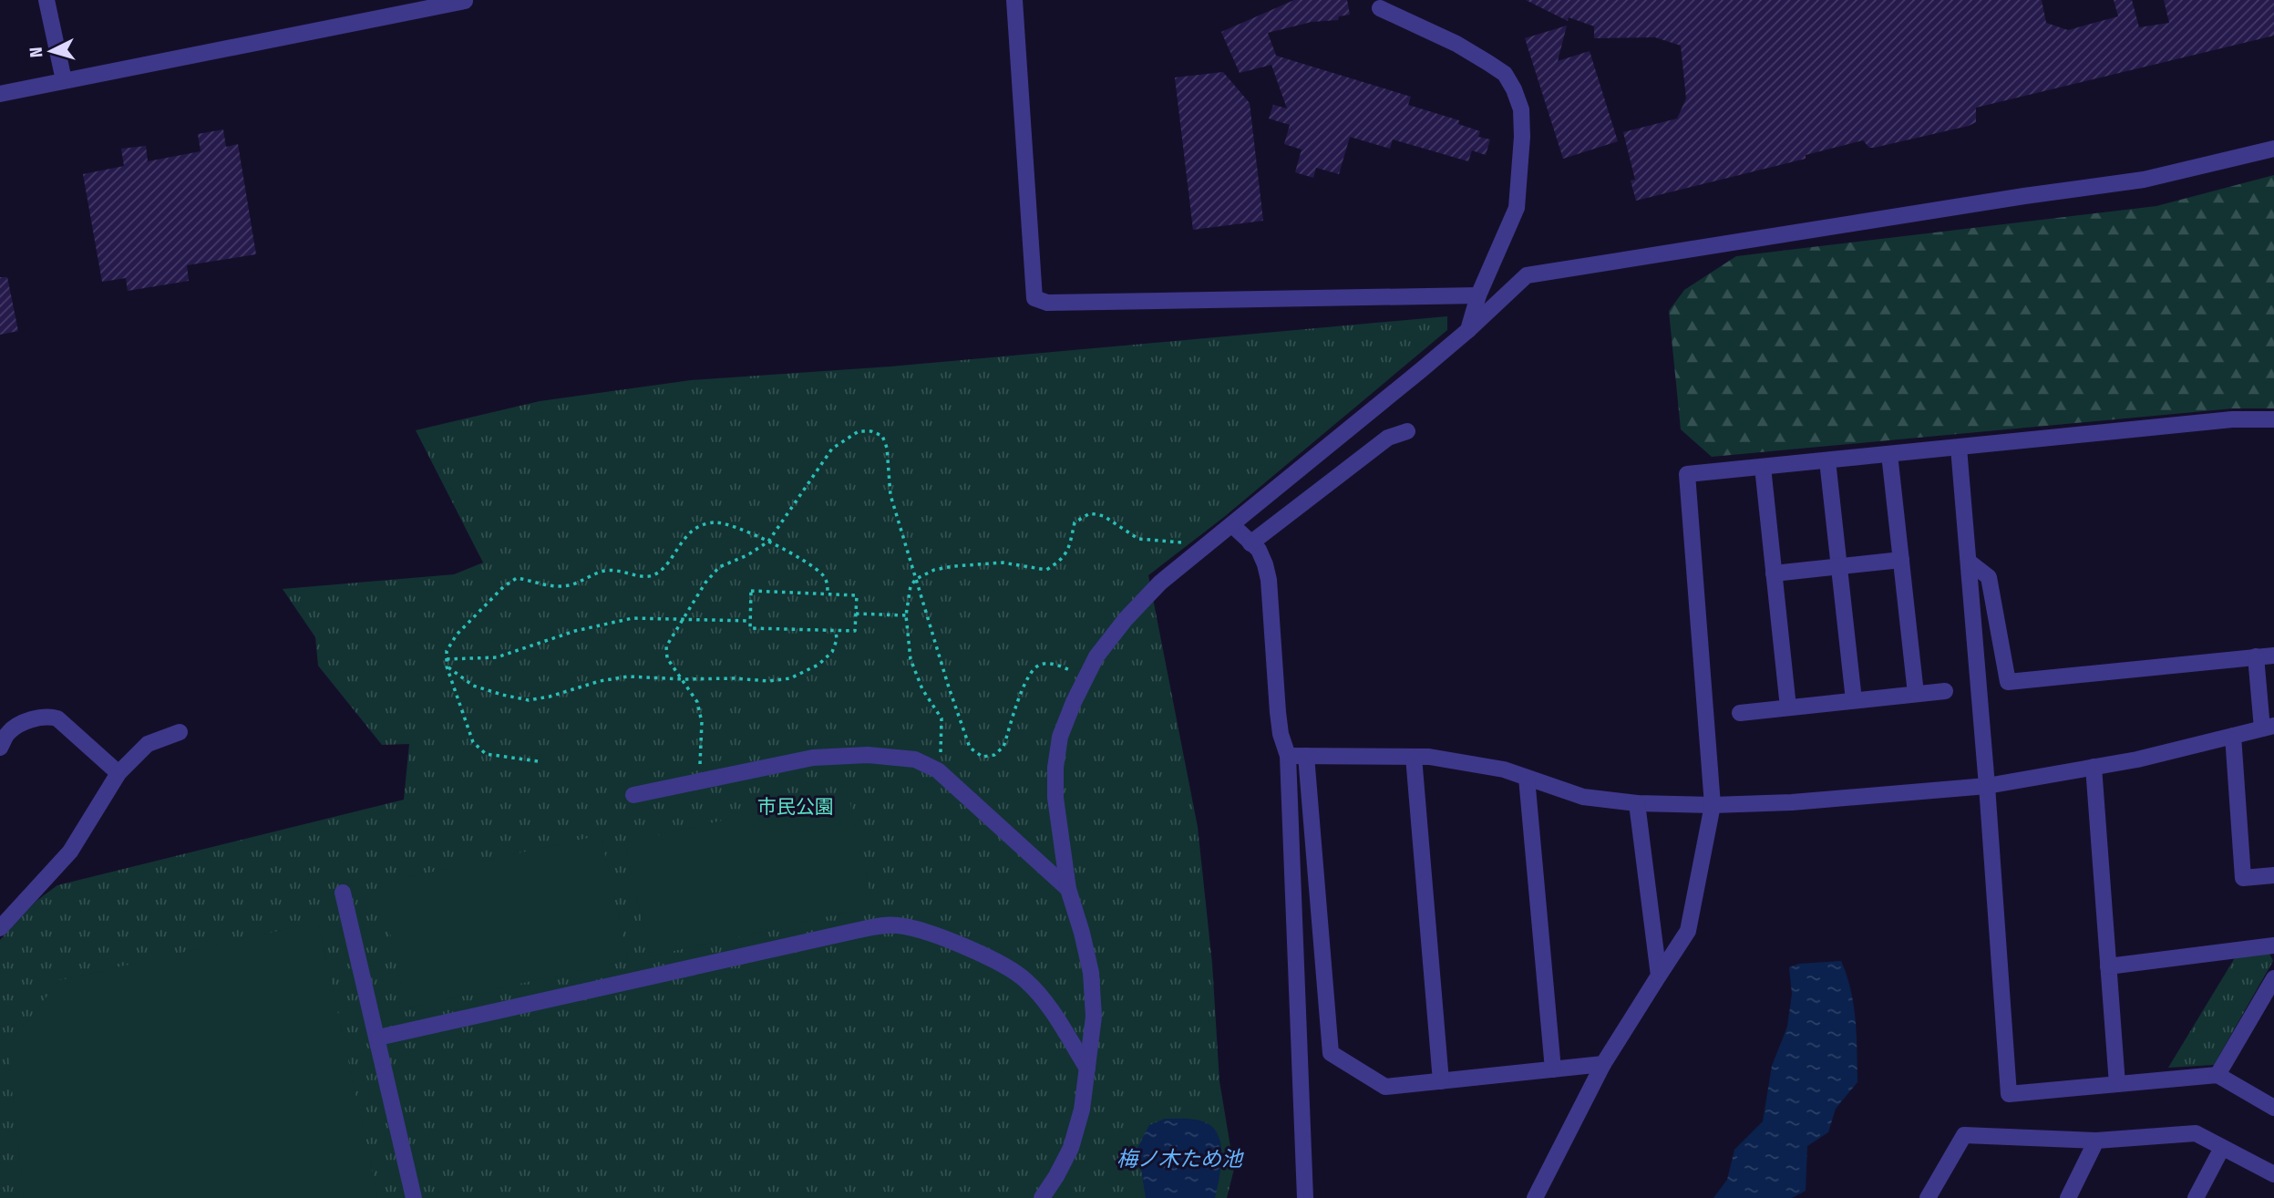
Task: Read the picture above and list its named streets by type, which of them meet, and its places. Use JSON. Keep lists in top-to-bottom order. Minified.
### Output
{"water":["梅ノ木ため池"],"parks":["市民公園"],"north":"left"}
